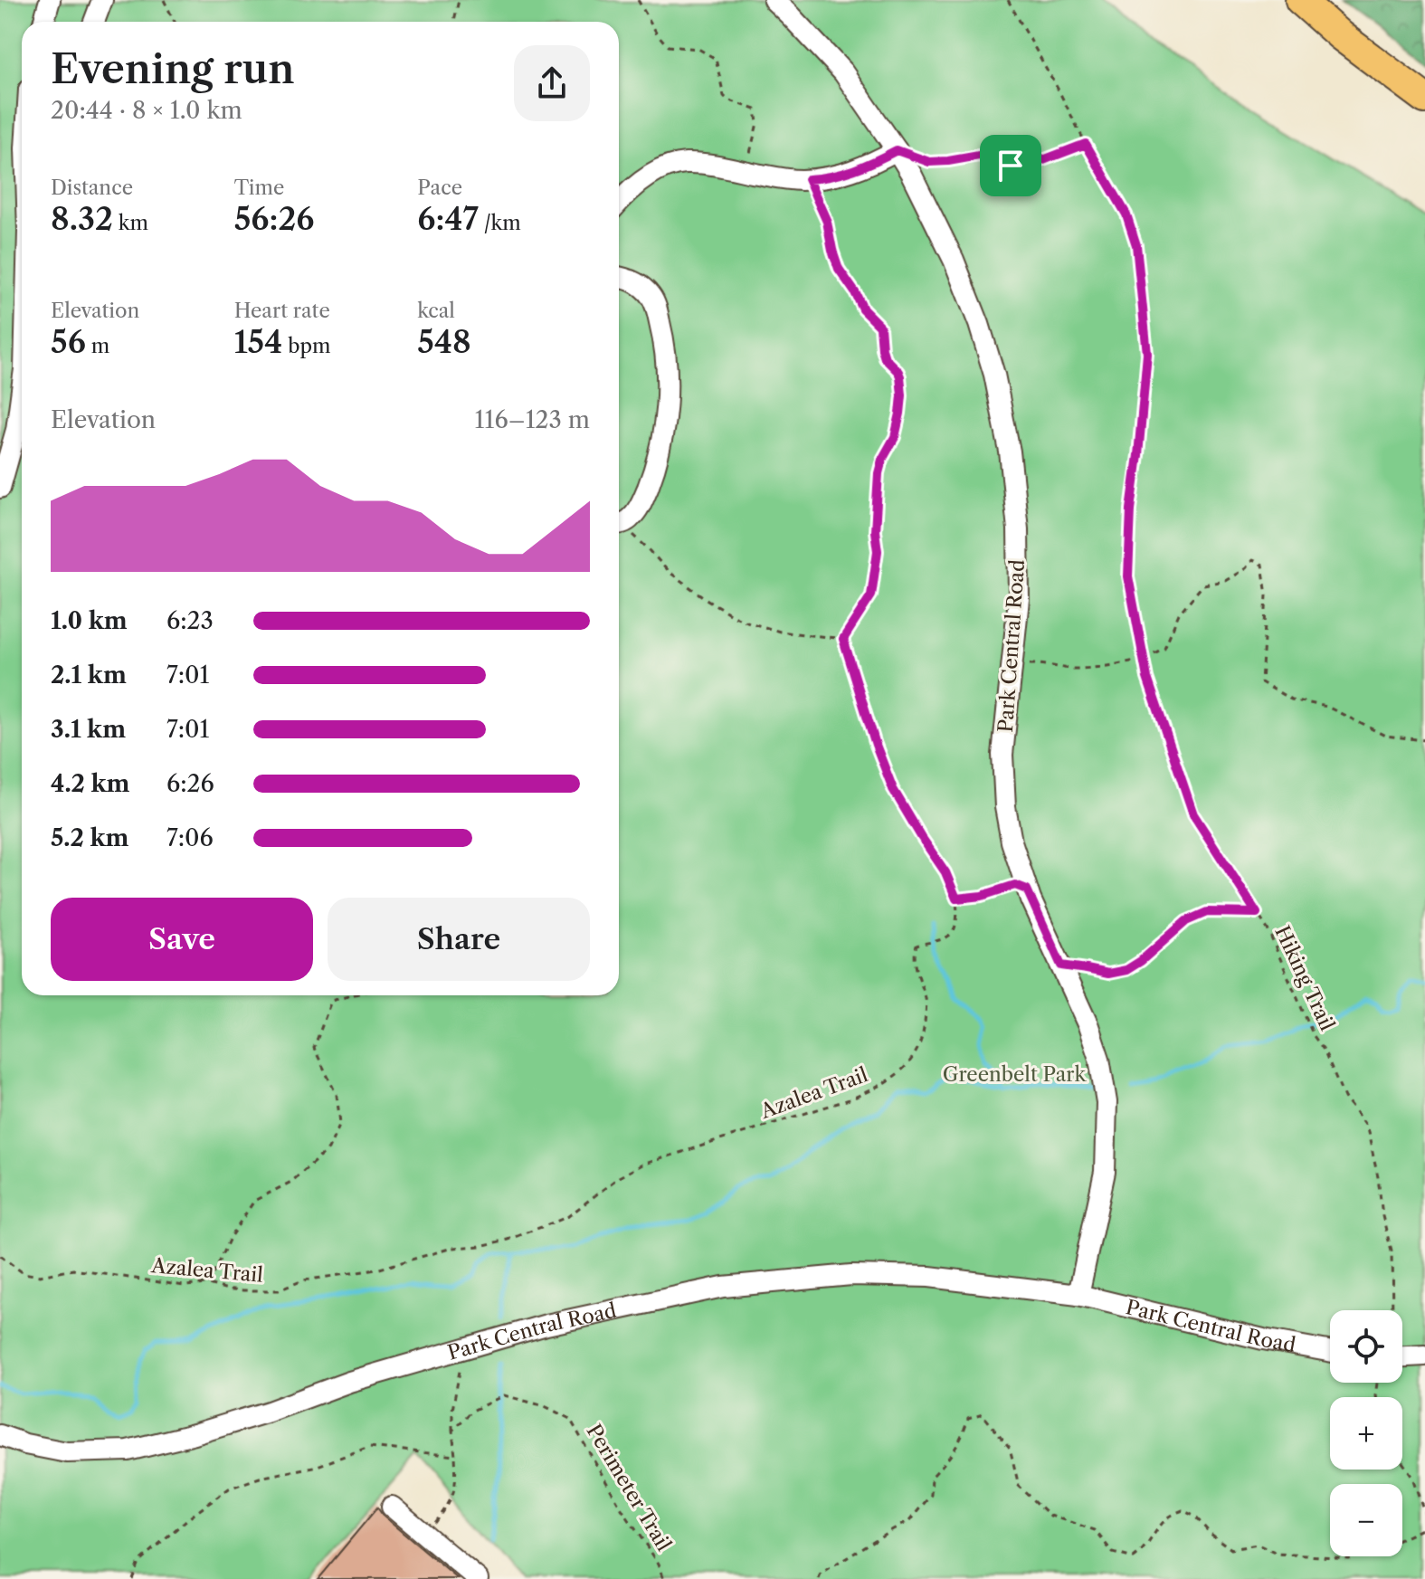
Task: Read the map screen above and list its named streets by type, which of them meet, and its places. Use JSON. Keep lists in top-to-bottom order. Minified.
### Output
{"streets":{"street":["Park Central Road"],"path":["Hiking Trail","Azalea Trail","Perimeter Trail"]},"parks":["Greenbelt Park"],"page":{"heading":["Evening run","20:44 · 8 × 1.0 km"],"stats":[["Distance","8.32 km"],["Time","56:26"],["Pace","6:47 /km"],["Elevation","56 m"],["Heart rate","154 bpm"],["kcal","548"]],"chart":["Elevation","116–123 m"],"list":[{"name":"1.0 km","note":"6:23"},{"name":"2.1 km","note":"7:01"},{"name":"3.1 km","note":"7:01"},{"name":"4.2 km","note":"6:26"},{"name":"5.2 km","note":"7:06"}],"buttons":["Save","Share"],"map_buttons":["+","−"]}}
